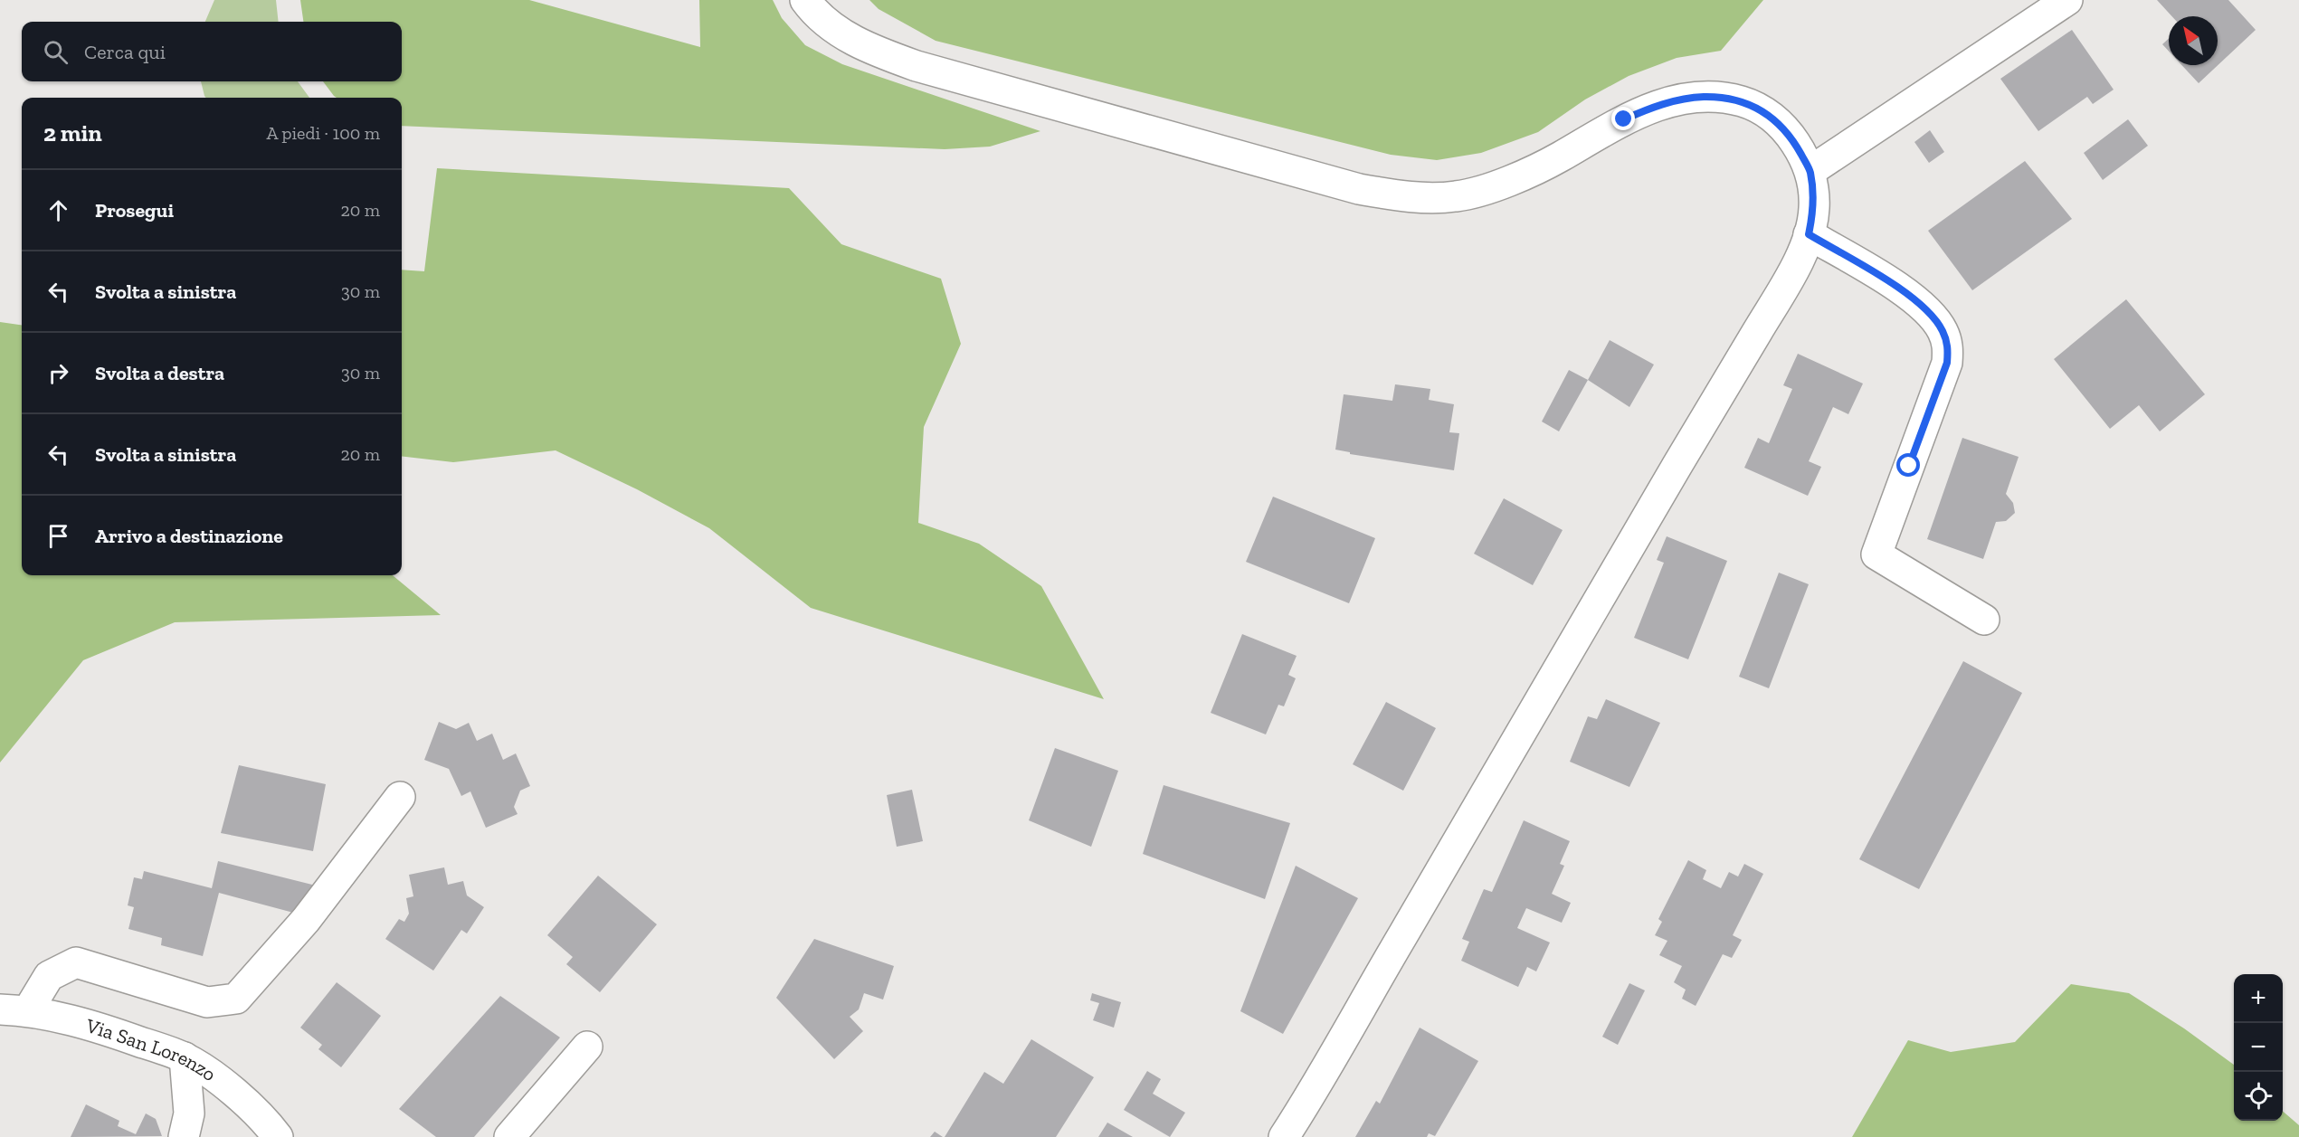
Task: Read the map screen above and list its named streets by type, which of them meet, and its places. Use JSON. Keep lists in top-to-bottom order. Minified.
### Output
{"streets":{"main road":["Via San Lorenzo"]},"north":"top left","page":{"search":"Cerca qui","heading":["2 min","A piedi · 100 m"],"list":[["Prosegui","20 m"],["Svolta a sinistra","30 m"],["Svolta a destra","30 m"],["Svolta a sinistra","20 m"],"Arrivo a destinazione"],"map_buttons":["+","−"]}}
